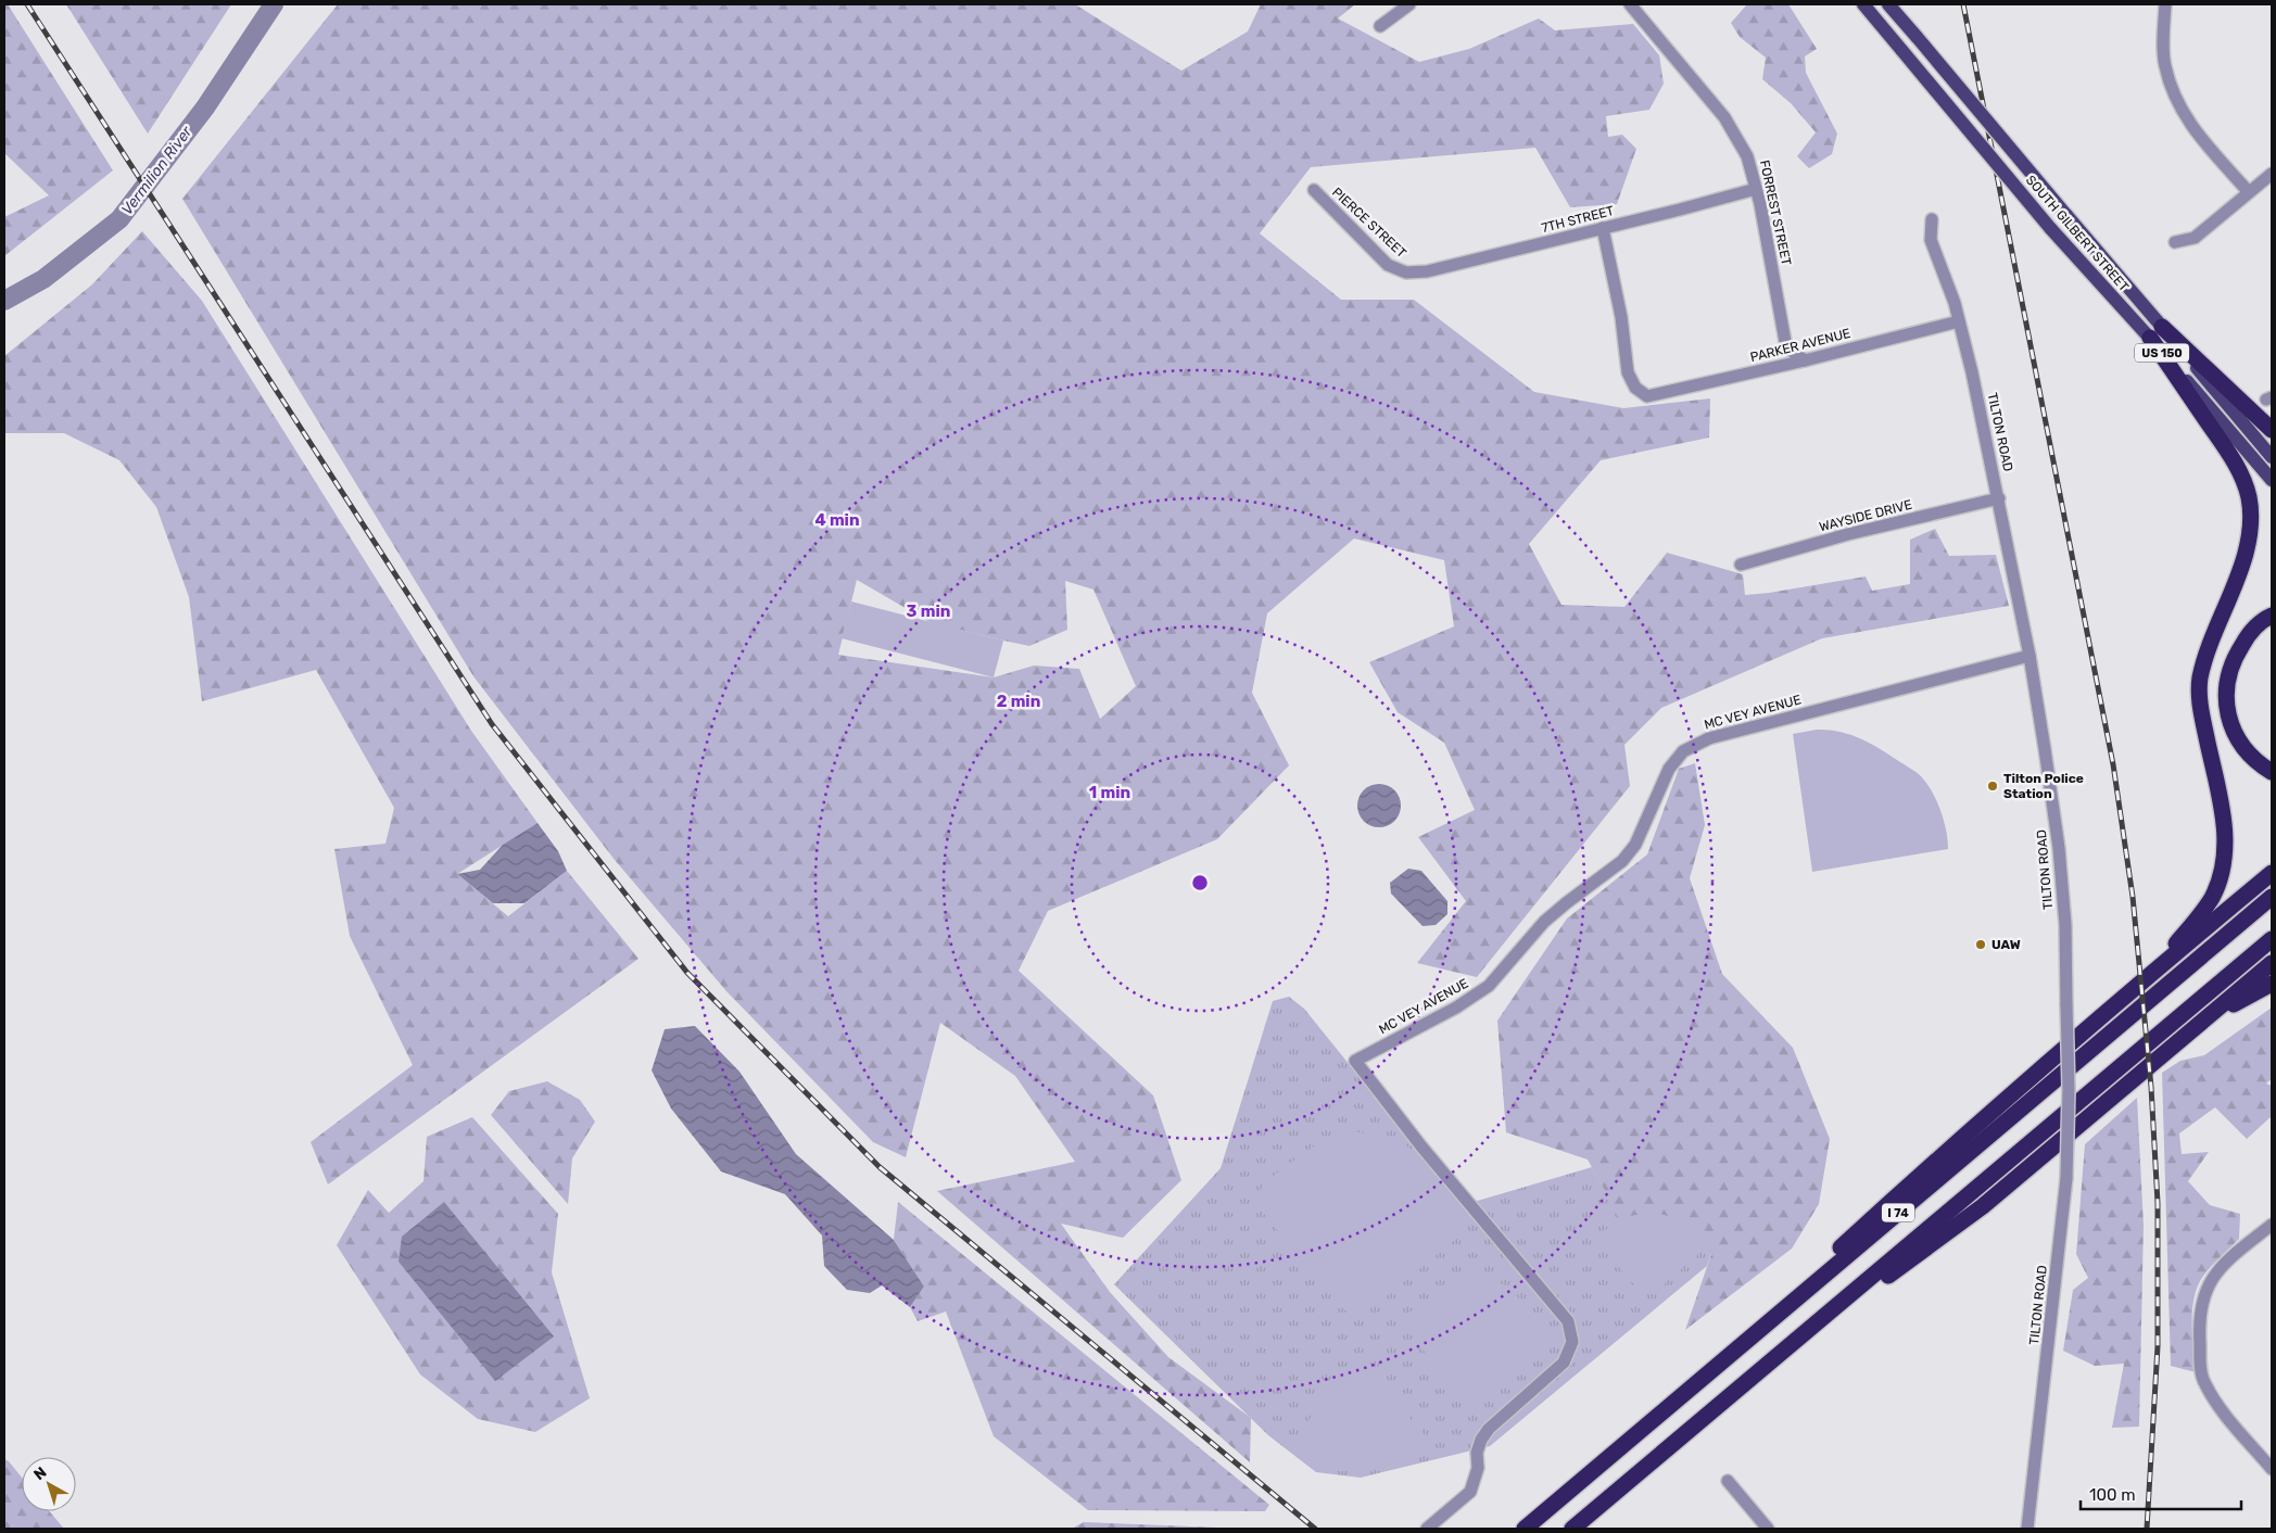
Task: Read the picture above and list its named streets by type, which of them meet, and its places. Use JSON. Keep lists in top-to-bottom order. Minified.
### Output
{"streets":{"highway":["I 74"],"main road":["SOUTH GILBERT STREET","US 150"],"street":["FORREST STREET","7TH STREET","PIERCE STREET","PARKER AVENUE","TILTON ROAD","WAYSIDE DRIVE","MC VEY AVENUE"]},"crossings":[["FORREST STREET","7TH STREET"],["FORREST STREET","PARKER AVENUE"],["7TH STREET","PIERCE STREET"],["7TH STREET","PARKER AVENUE"],["PARKER AVENUE","TILTON ROAD"],["TILTON ROAD","WAYSIDE DRIVE"],["TILTON ROAD","MC VEY AVENUE"]],"water":["Vermilion River"],"places":["Tilton Police Station","UAW"],"scale_bar":"100 m","north":"top left","rings":["4 min","3 min","2 min","1 min"]}
